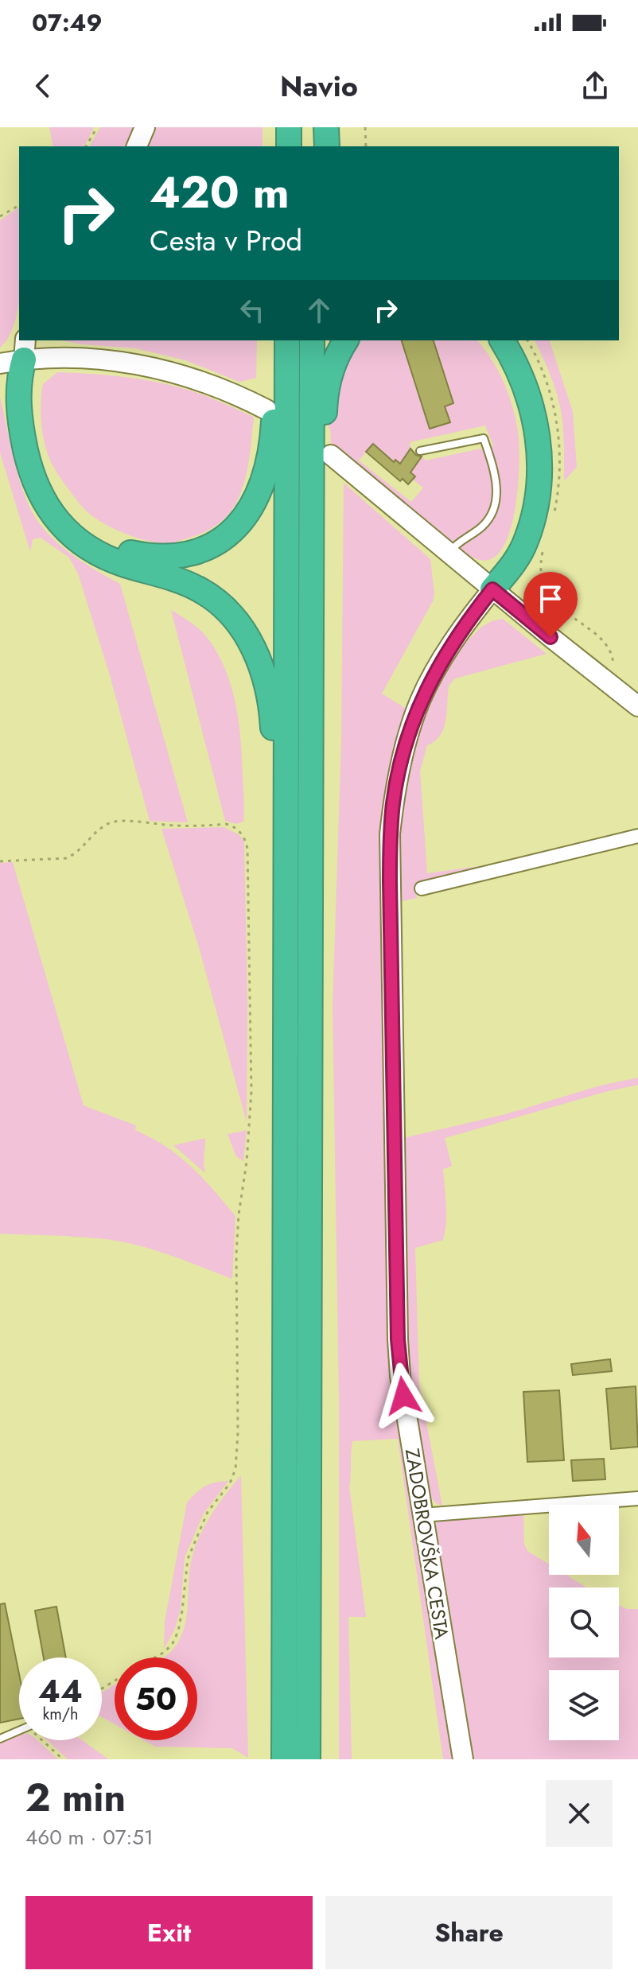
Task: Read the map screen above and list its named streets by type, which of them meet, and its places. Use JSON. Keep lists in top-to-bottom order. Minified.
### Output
{"streets":{"main road":["ZADOBROVŠKA CESTA"]},"north":"top","page":{"status":"07:49","header":"Navio","turn":["420 m","Cesta v Prod"],"speed":"44 km/h","limit":"50","heading":["2 min","460 m · 07:51"],"buttons":["Exit","Share"]}}
